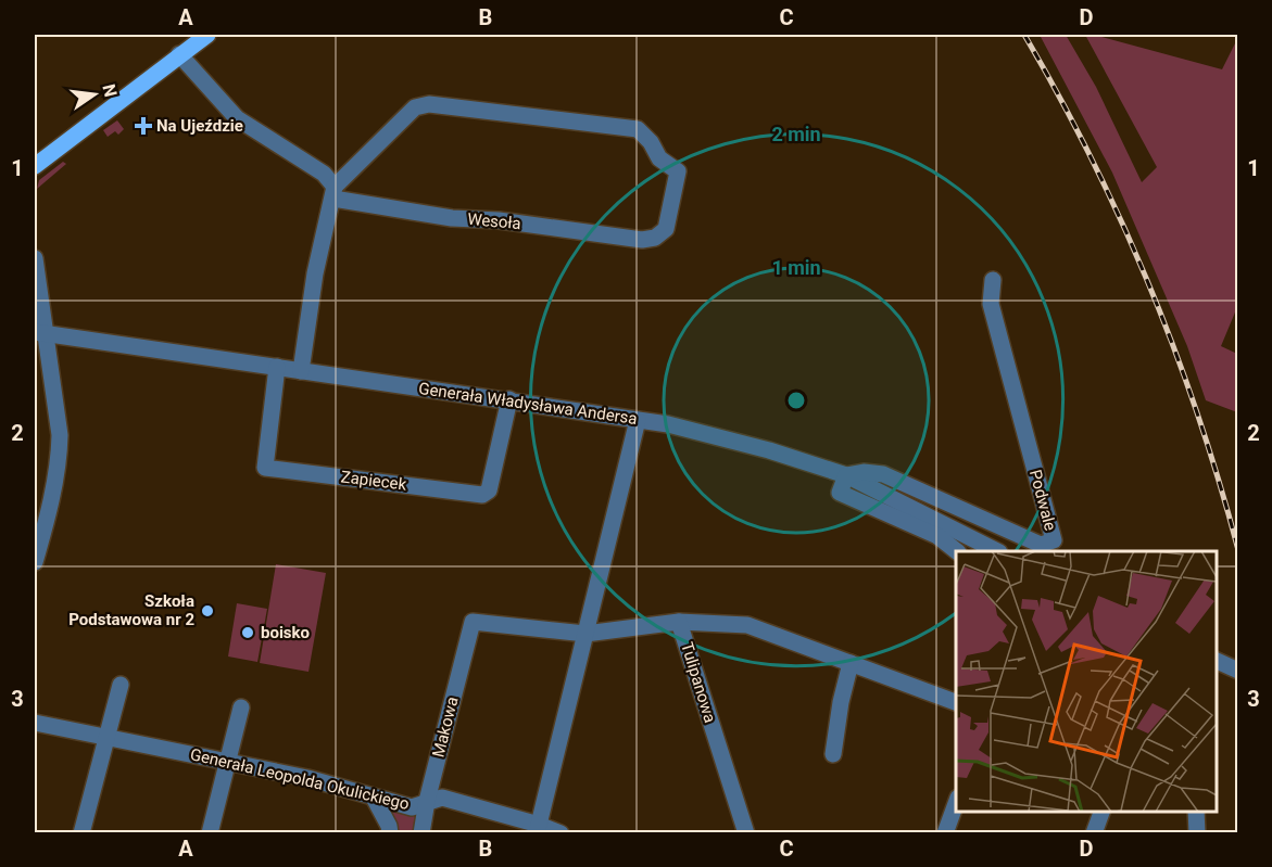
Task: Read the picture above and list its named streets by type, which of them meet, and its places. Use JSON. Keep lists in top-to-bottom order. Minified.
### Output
{"streets":{"street":["Wesoła","Generała Władysława Andersa","Zapiecek","Podwale","Tulipanowa","Makowa","Generała Leopolda Okulickiego"]},"crossings":[["Generała Władysława Andersa","Zapiecek"],["Generała Władysława Andersa","Podwale"],["Tulipanowa","Makowa"],["Makowa","Generała Leopolda Okulickiego"]],"places":{"health":["Na Ujeździe"],"other":["Szkoła Podstawowa nr 2","boisko"]},"north":"right","grid":{"columns":["A","B","C","D"],"rows":["1","2","3"]},"rings":["2 min","1 min"]}
